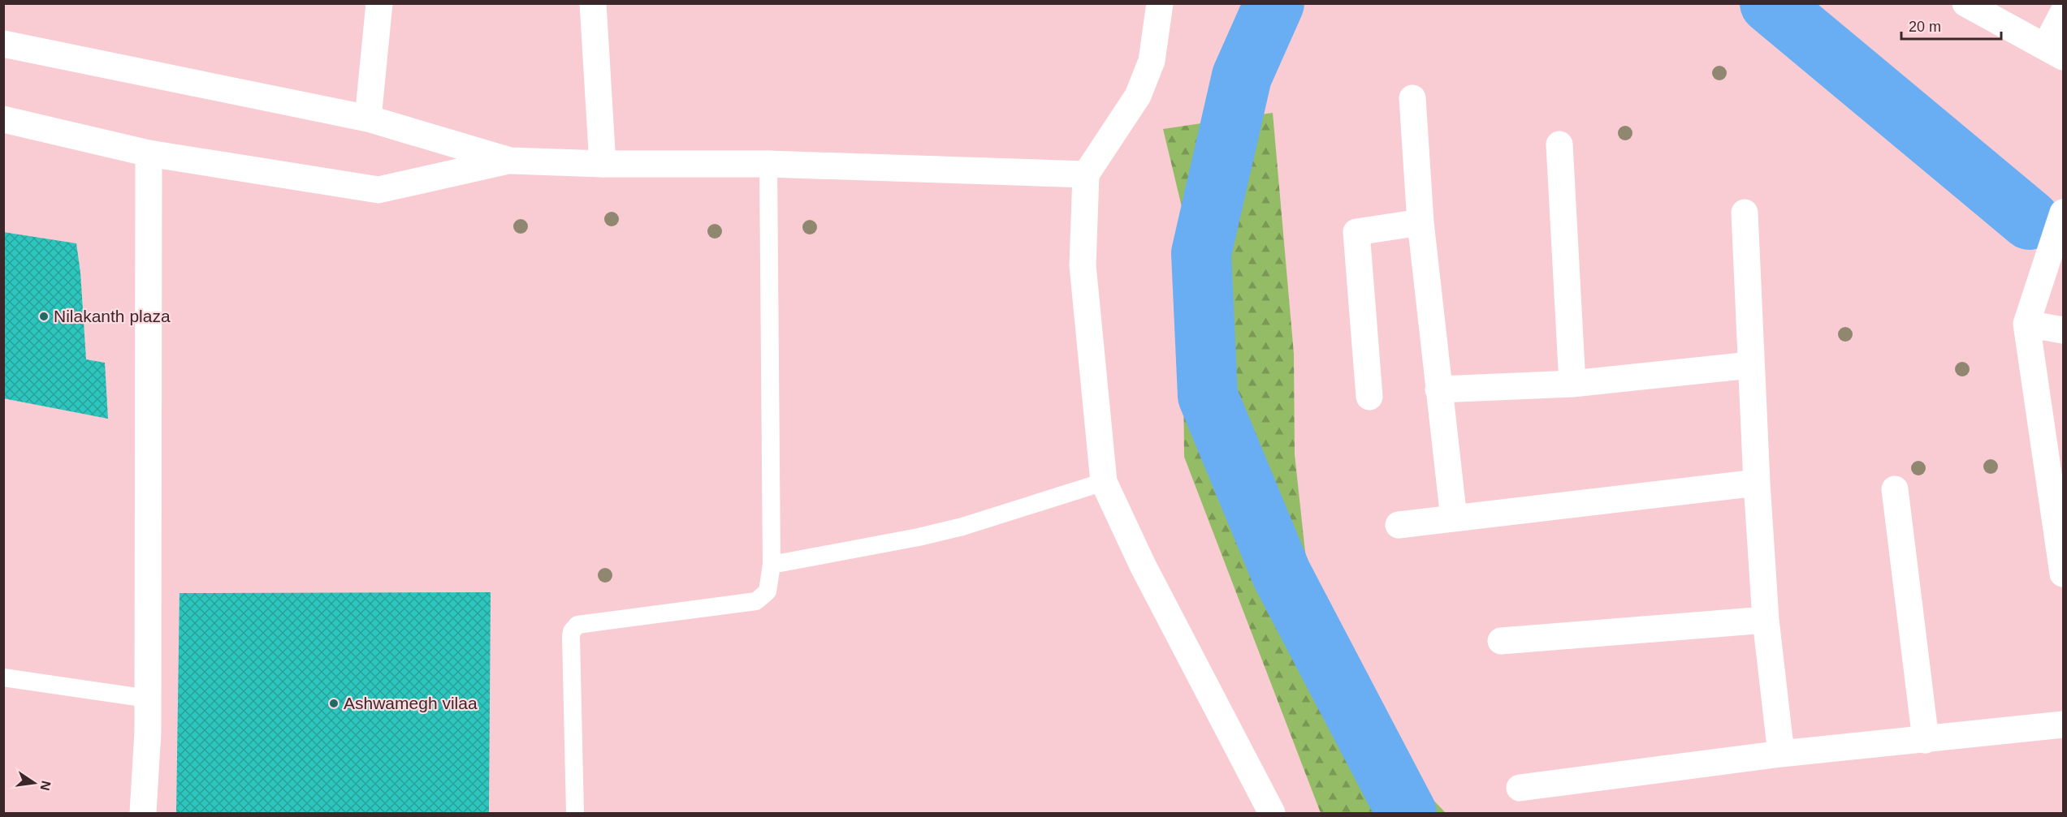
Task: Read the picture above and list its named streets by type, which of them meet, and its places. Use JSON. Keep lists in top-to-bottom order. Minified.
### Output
{"places":["Nilakanth plaza","Ashwamegh vilaa"],"scale_bar":"20 m","north":"right"}
